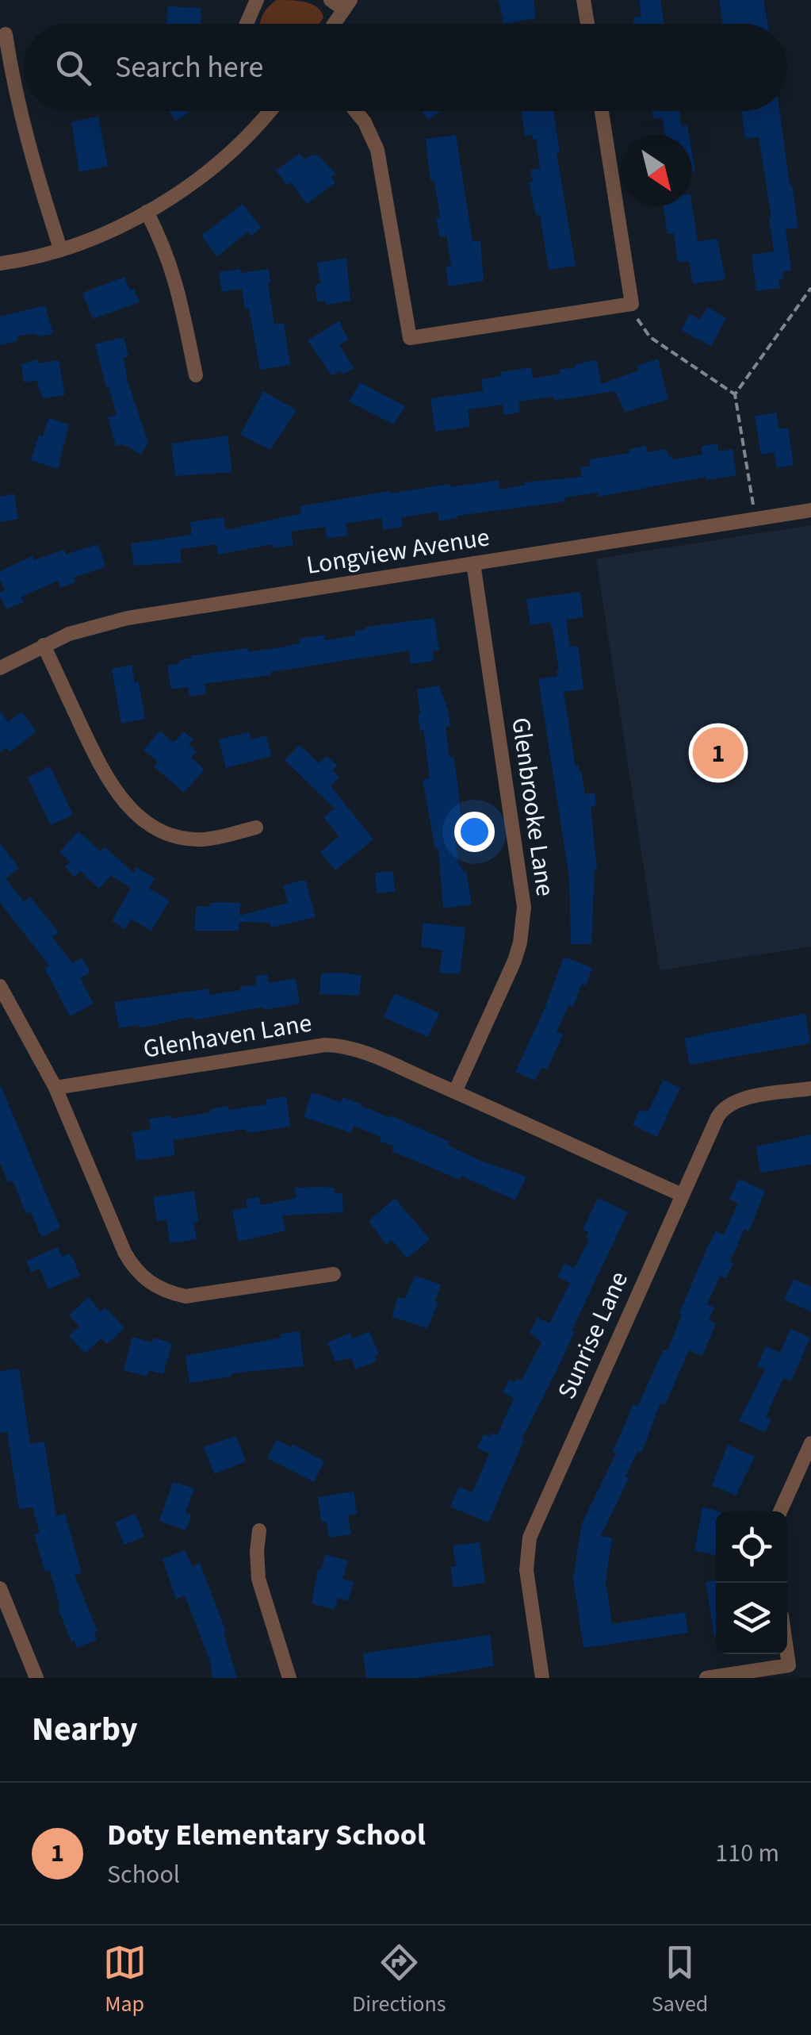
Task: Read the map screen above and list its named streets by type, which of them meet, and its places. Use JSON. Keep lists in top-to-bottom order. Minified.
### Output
{"streets":{"street":["Longview Avenue","Glenbrooke Lane","Glenhaven Lane","Sunrise Lane"]},"crossings":[["Longview Avenue","Glenbrooke Lane"],["Glenbrooke Lane","Glenhaven Lane"],["Glenhaven Lane","Sunrise Lane"]],"north":"bottom right","page":{"search":"Search here","pins":"1","heading":"Nearby","list":[{"mark":"1","name":"Doty Elementary School","note":"School","value":"110 m"}],"nav":["Map","Directions","Saved"]}}
